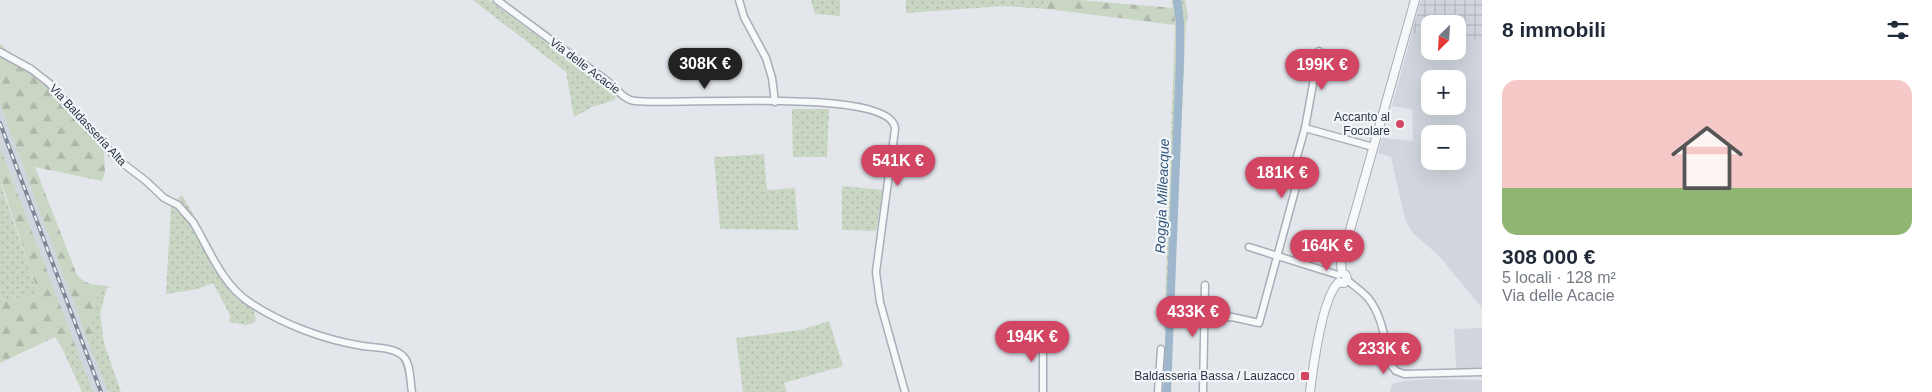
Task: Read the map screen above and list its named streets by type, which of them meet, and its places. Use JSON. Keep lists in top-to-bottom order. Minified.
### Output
{"streets":{"street":["Via delle Acacie","Via Baldasseria Alta"]},"water":["Roggia Milleacque"],"places":{"other":["Accanto al Focolare"],"transit":["Baldasseria Bassa / Lauzacco"]},"north":"bottom left","page":{"heading":"8 immobili","map_buttons":["+","−"],"price":["308K €","199K €","541K €","181K €","164K €","433K €","194K €","233K €"],"list":[{"name":"308 000 €","note":"5 locali · 128 m² · Via delle Acacie"}]}}
